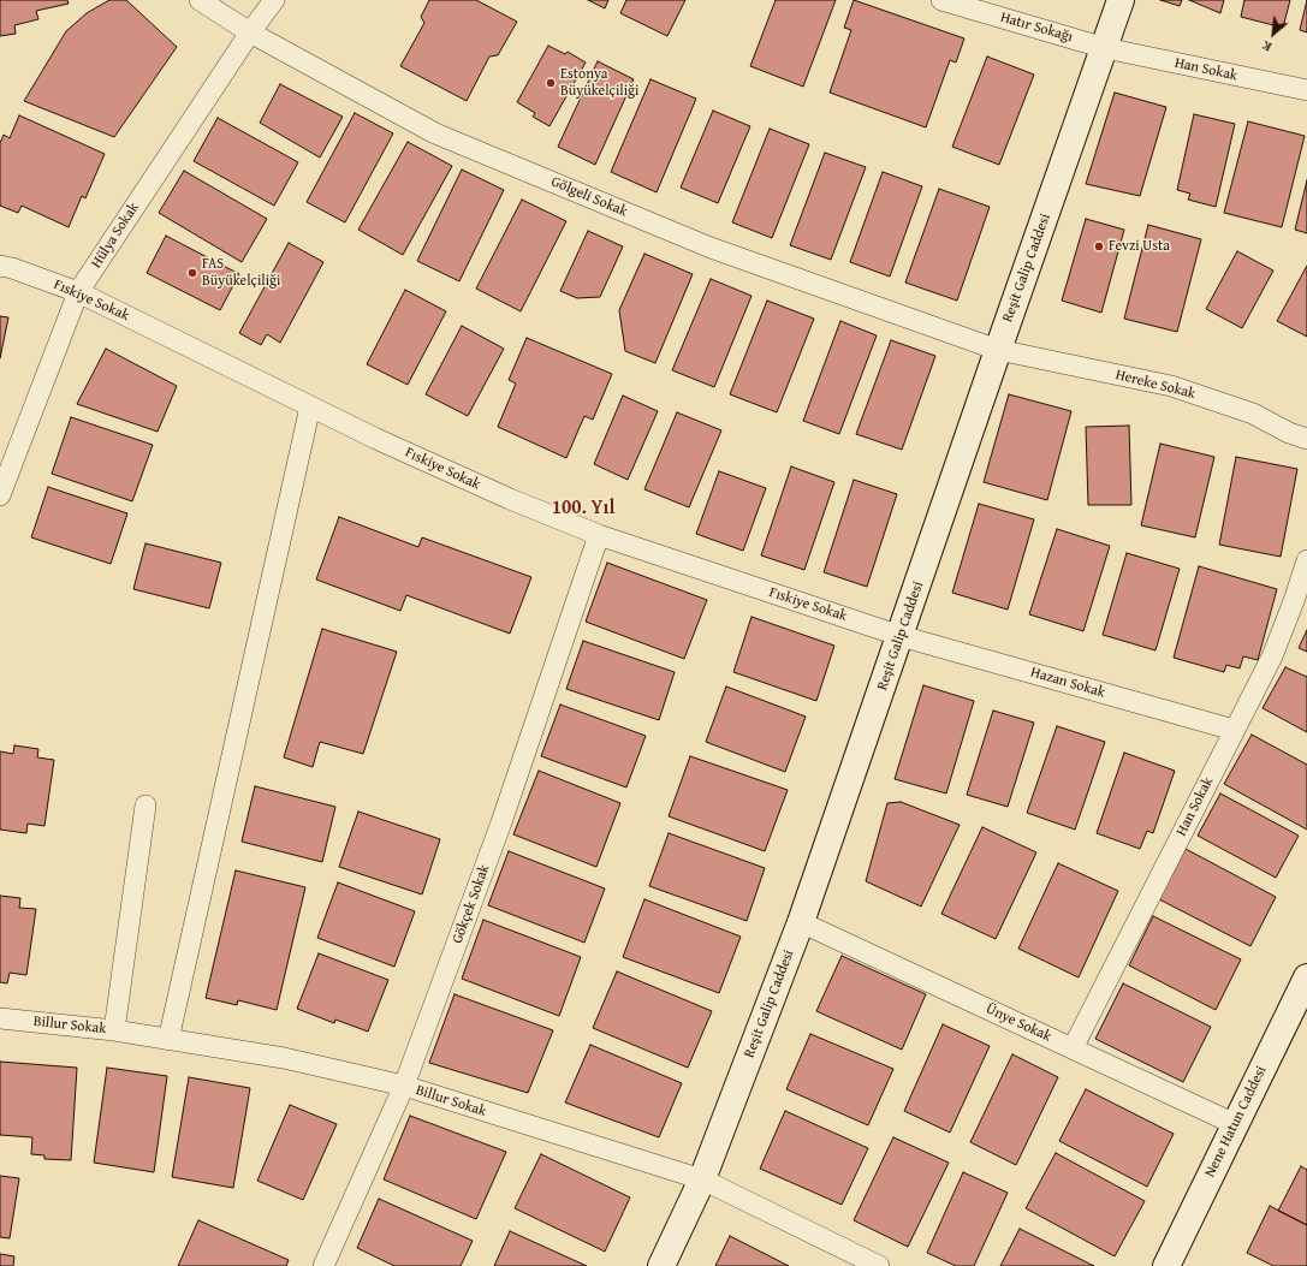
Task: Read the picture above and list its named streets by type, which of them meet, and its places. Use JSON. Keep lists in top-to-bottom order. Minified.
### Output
{"streets":{"main road":["Reşit Galip Caddesi","Nene Hatun Caddesi"],"street":["Hatır Sokağı","Han Sokak","Gölgeli Sokak","Hülya Sokak","Fıskiye Sokak","Hereke Sokak","Hazan Sokak","Gökçek Sokak","Ünye Sokak","Billur Sokak"]},"crossings":[["Hatır Sokağı","Han Sokak"],["Hatır Sokağı","Reşit Galip Caddesi"],["Han Sokak","Reşit Galip Caddesi"],["Han Sokak","Hazan Sokak"],["Han Sokak","Ünye Sokak"],["Gölgeli Sokak","Hülya Sokak"],["Gölgeli Sokak","Reşit Galip Caddesi"],["Gölgeli Sokak","Hereke Sokak"],["Hülya Sokak","Fıskiye Sokak"],["Reşit Galip Caddesi","Fıskiye Sokak"],["Reşit Galip Caddesi","Hereke Sokak"],["Reşit Galip Caddesi","Hazan Sokak"],["Reşit Galip Caddesi","Ünye Sokak"],["Reşit Galip Caddesi","Billur Sokak"],["Fıskiye Sokak","Hazan Sokak"],["Fıskiye Sokak","Gökçek Sokak"],["Gökçek Sokak","Billur Sokak"],["Ünye Sokak","Nene Hatun Caddesi"]],"districts":["100. Yıl"],"places":["Estonya Büyükelçiliği","Fevzi Usta","FAS Büyükelçiliği"],"north":"bottom left"}
